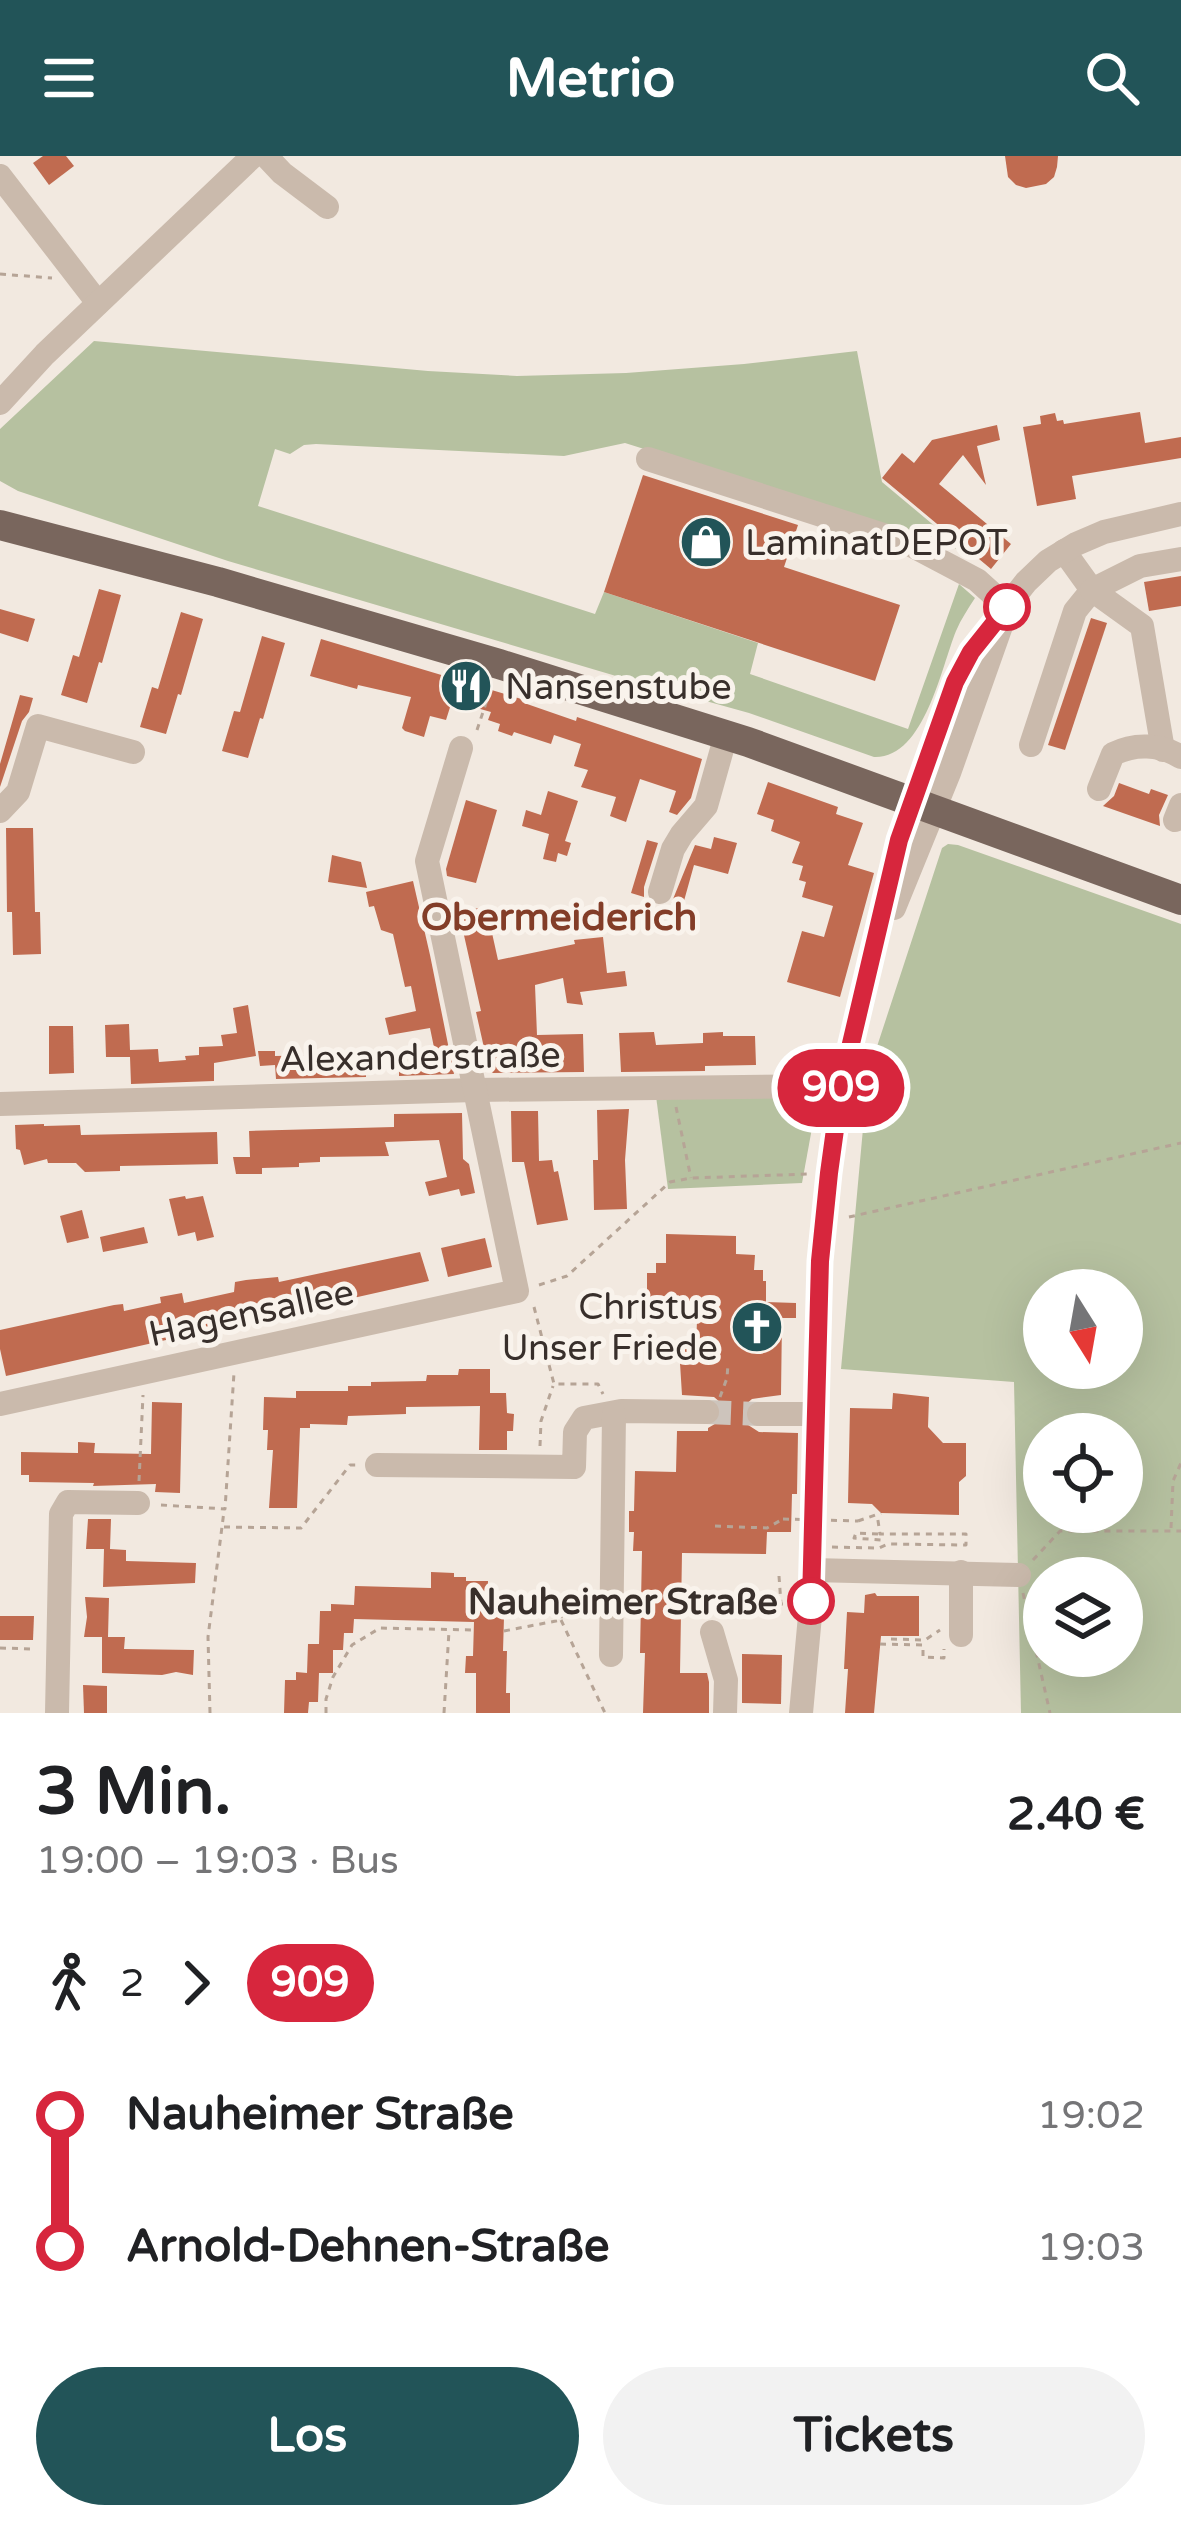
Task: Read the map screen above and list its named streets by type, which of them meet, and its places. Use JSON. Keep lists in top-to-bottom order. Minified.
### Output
{"streets":{"street":["Alexanderstraße","Hagensallee"]},"districts":["Obermeiderich"],"places":{"shop":["LaminatDEPOT"],"restaurant":["Nansenstube"],"church":["Christus Unser Friede"],"other":["Nauheimer Straße"]},"lines":["bus line 909"],"north":"bottom","page":{"header":"Metrio","on_map":"909","heading":["3 Min.","19:00 – 19:03 · Bus","2.40 €"],"legs":["2","909"],"list":[{"name":"Nauheimer Straße","value":"19:02"},{"name":"Arnold-Dehnen-Straße","value":"19:03"}],"buttons":["Los","Tickets"]}}
